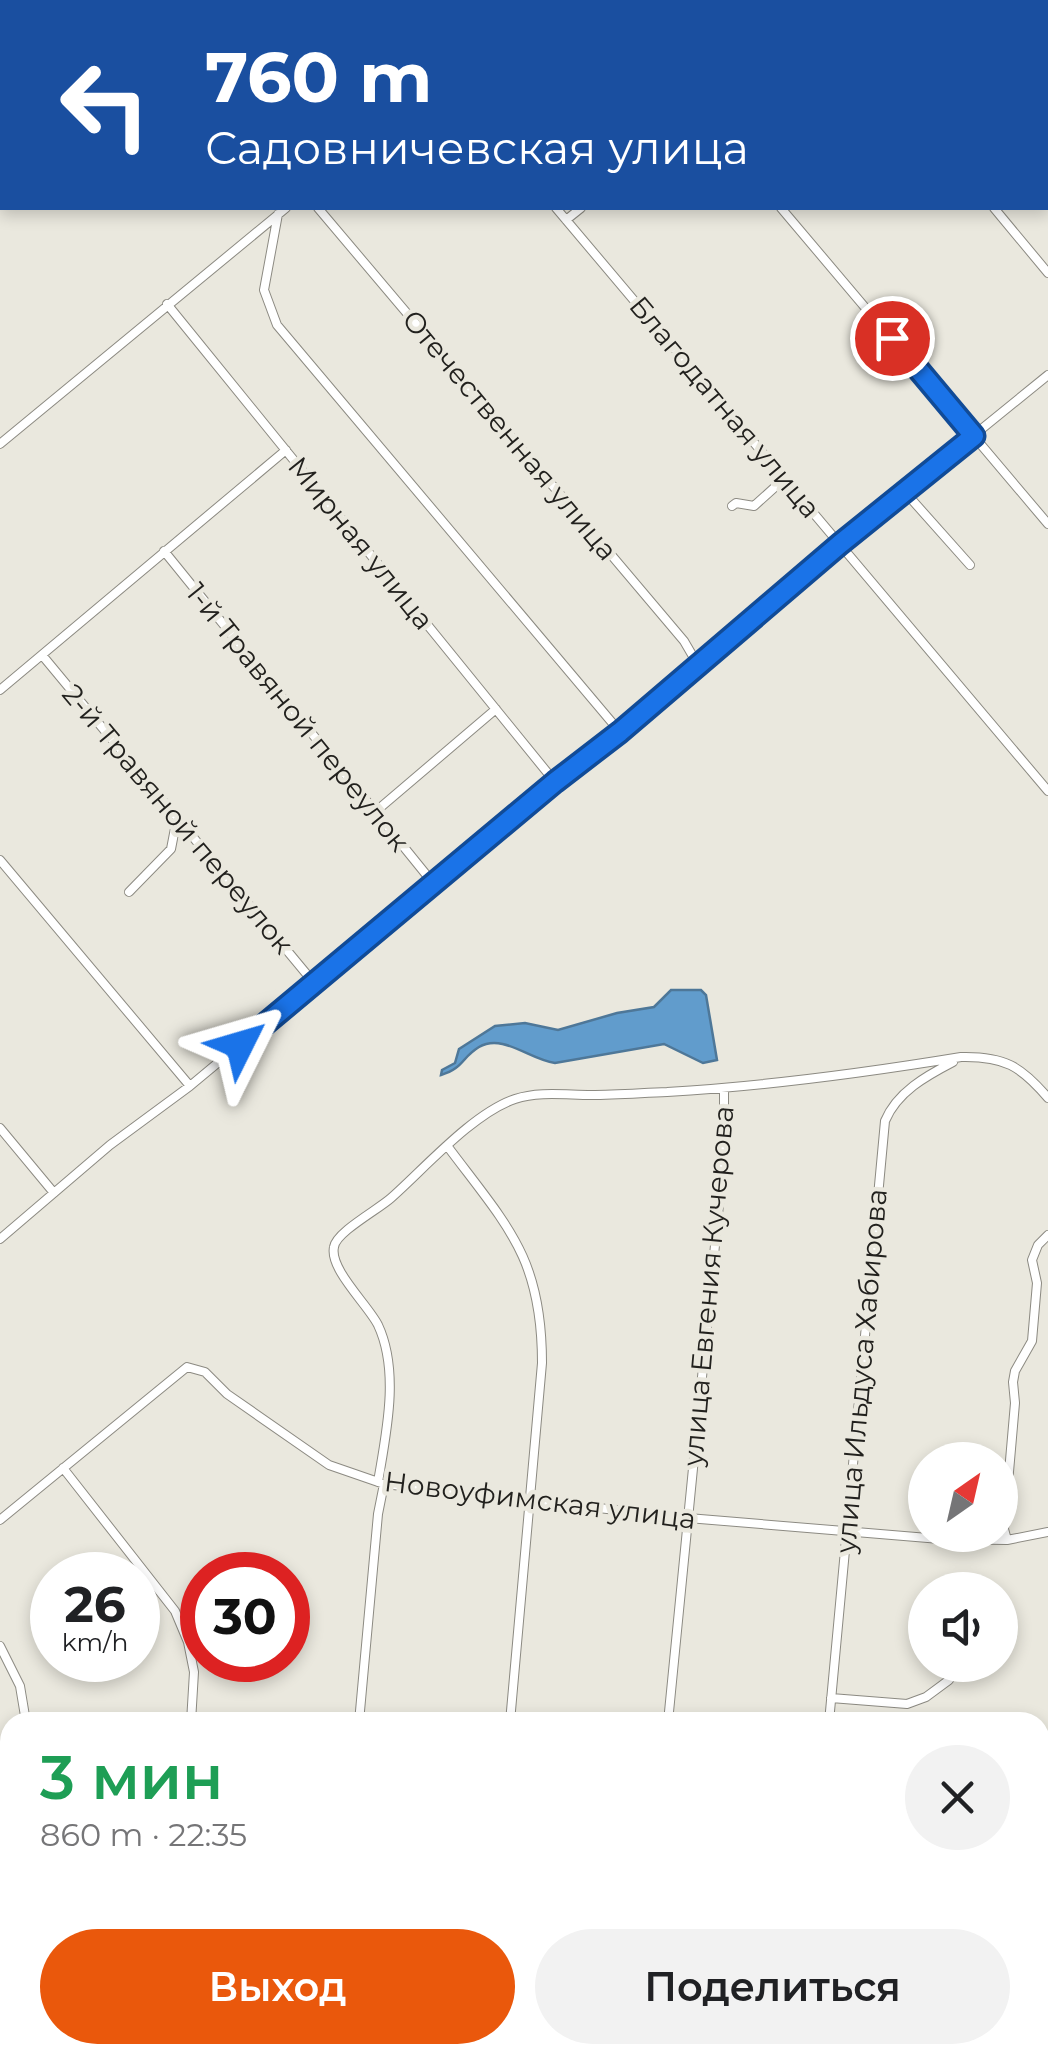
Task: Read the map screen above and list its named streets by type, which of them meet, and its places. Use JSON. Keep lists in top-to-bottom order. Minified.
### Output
{"streets":{"street":["Благодатная улица","Отечественная улица","Мирная улица","1-й Травяной переулок","2-й Травяной переулок","улица Евгения Кучерова","улица Ильдуса Хабирова","Новоуфимская улица"]},"crossings":[["улица Евгения Кучерова","Новоуфимская улица"],["улица Ильдуса Хабирова","Новоуфимская улица"]],"north":"top right","page":{"turn":["760 m","Садовничевская улица"],"speed":"26 km/h","limit":"30","heading":["3 мин","860 m · 22:35"],"buttons":["Выход","Поделиться"]}}
